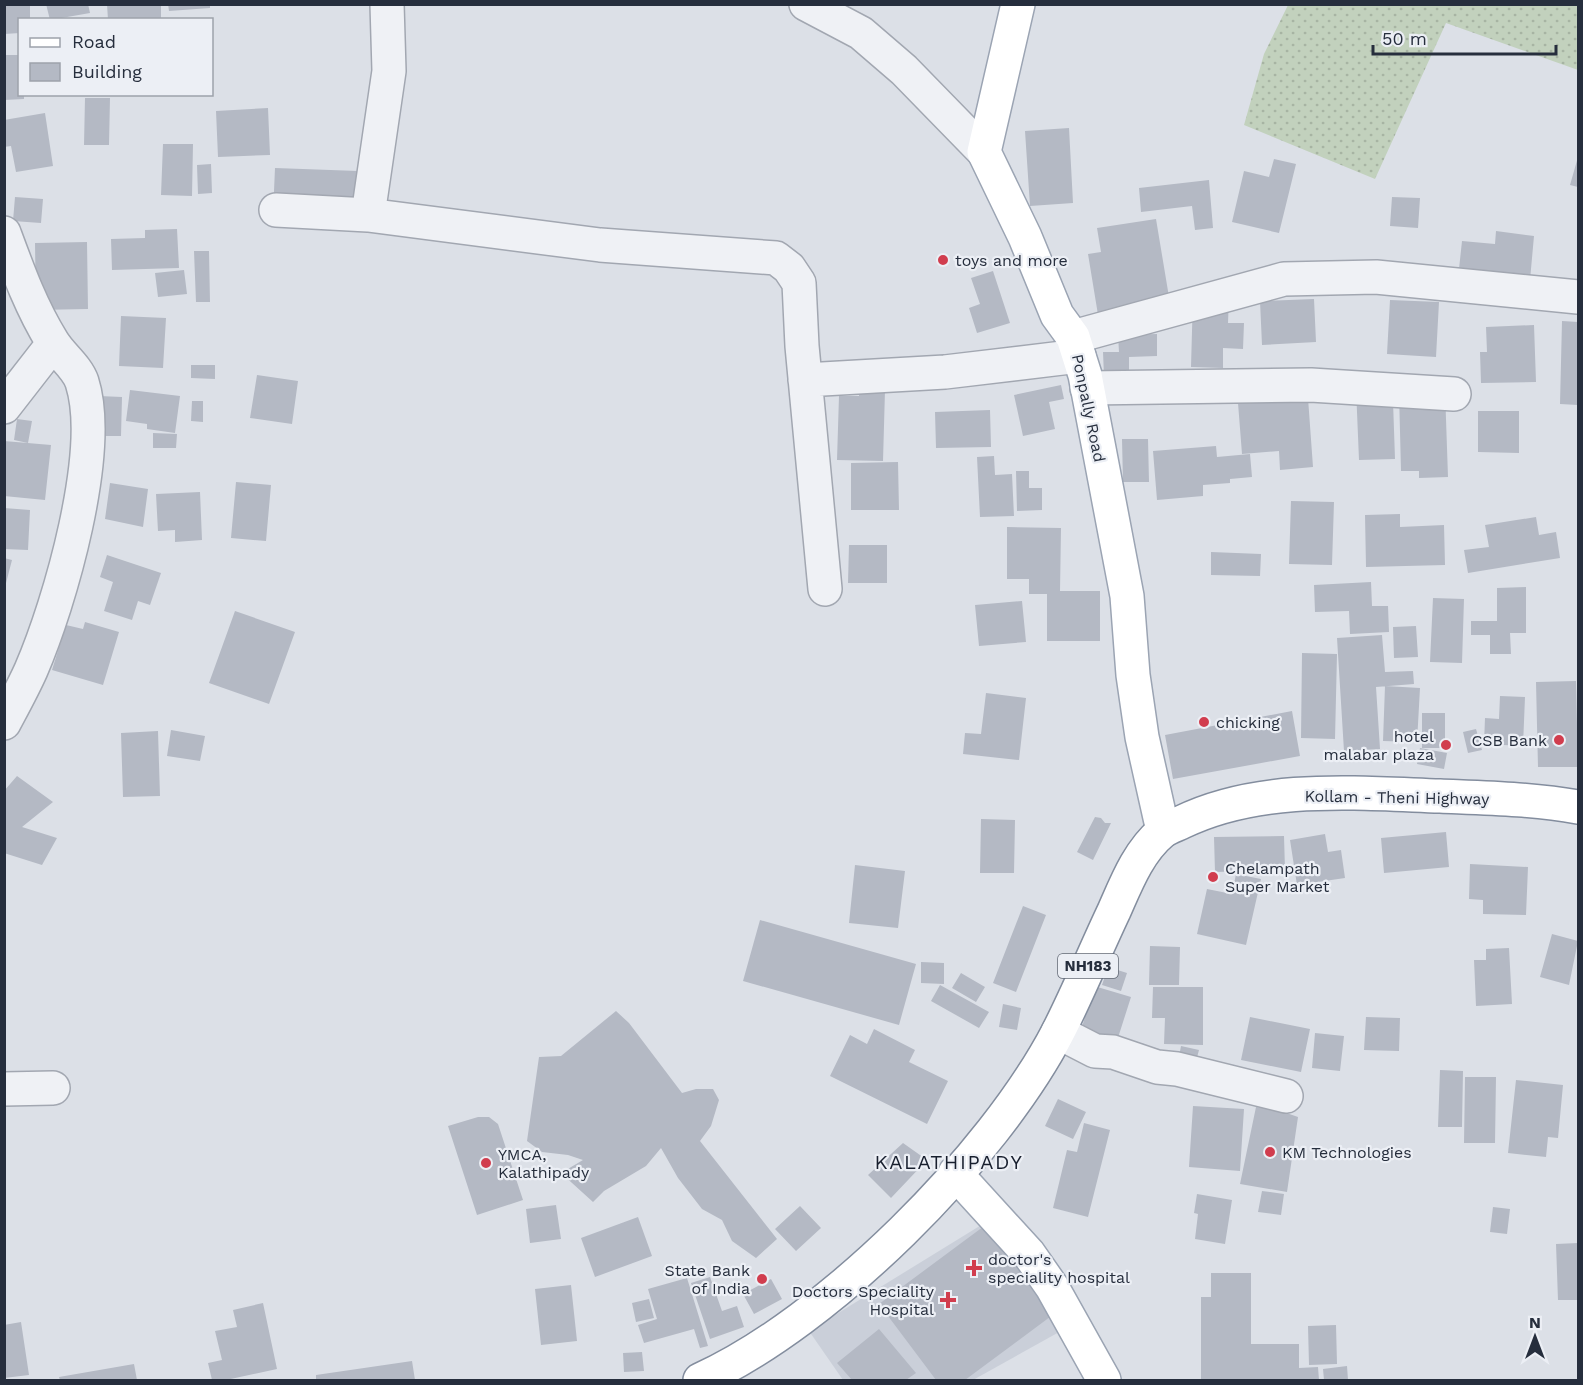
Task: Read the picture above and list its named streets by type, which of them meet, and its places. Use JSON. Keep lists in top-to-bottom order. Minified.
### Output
{"streets":{"main road":["Ponpally Road","Kollam - Theni Highway","NH183"]},"crossings":[["Ponpally Road","Kollam - Theni Highway"]],"districts":["KALATHIPADY"],"places":{"other":["toys and more","chicking","CSB Bank","hotel malabar plaza","Chelampath Super Market","KM Technologies","YMCA, Kalathipady","State Bank of India"],"health":["doctor's speciality hospital","Doctors Speciality Hospital"]},"legend":["Road","Building"],"scale_bar":"50 m","north":"top"}
